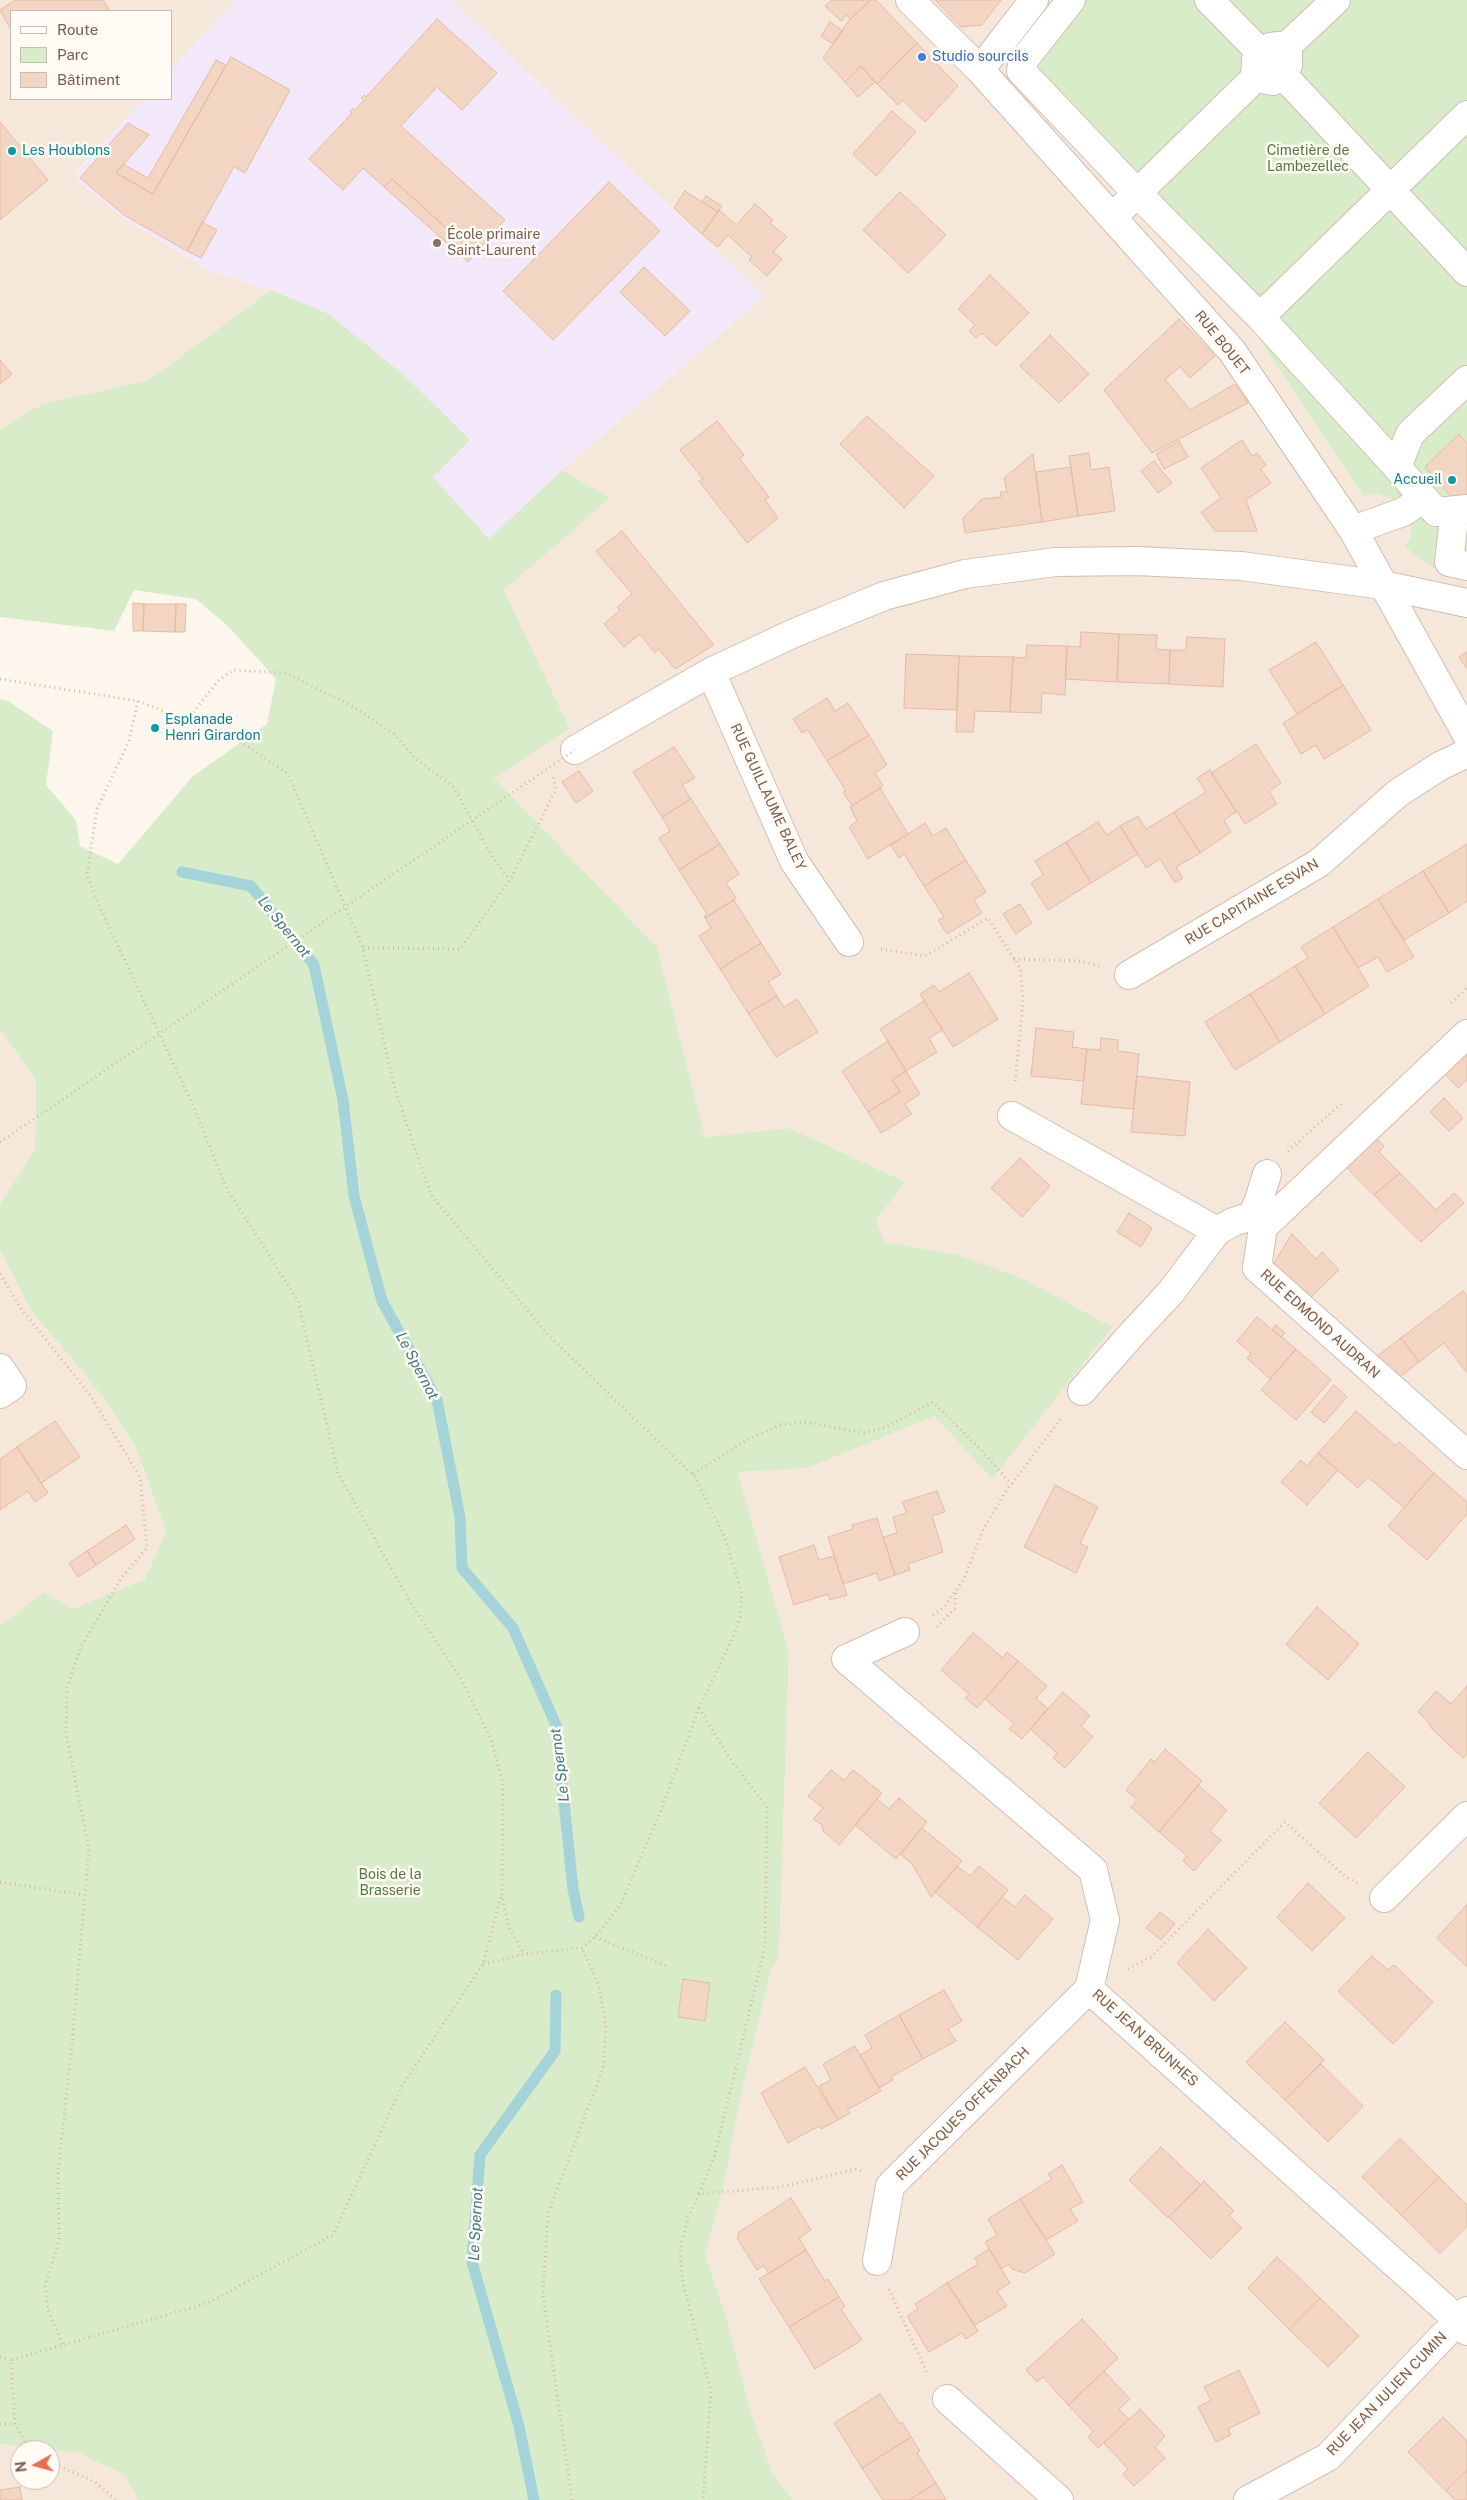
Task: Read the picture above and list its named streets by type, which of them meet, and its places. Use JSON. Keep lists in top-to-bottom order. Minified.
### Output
{"streets":{"street":["RUE BOUET","RUE GUILLAUME BALEY","RUE CAPITAINE ESVAN","RUE EDMOND AUDRAN","RUE JEAN BRUNHES","RUE JACQUES OFFENBACH","RUE JEAN JULIEN CUMIN"]},"crossings":[["RUE JEAN BRUNHES","RUE JACQUES OFFENBACH"],["RUE JEAN BRUNHES","RUE JEAN JULIEN CUMIN"]],"water":["Le Spernot"],"parks":["Cimetière de Lambezellec","Bois de la Brasserie"],"places":["Studio sourcils","Les Houblons","École primaire Saint-Laurent","Accueil","Esplanade Henri Girardon"],"legend":["Route","Parc","Bâtiment"],"north":"left"}
